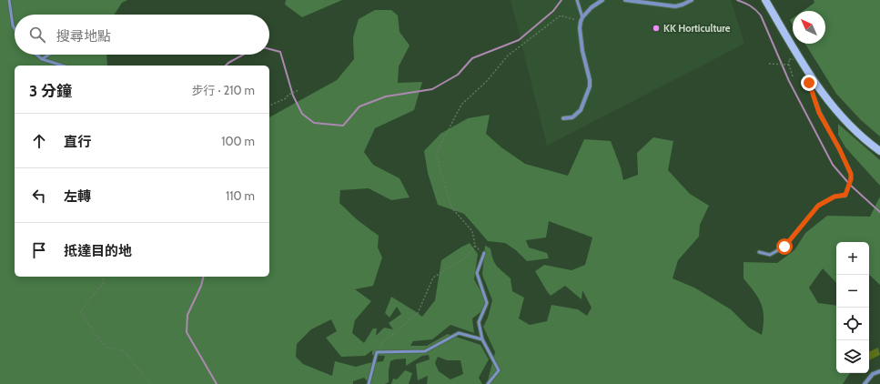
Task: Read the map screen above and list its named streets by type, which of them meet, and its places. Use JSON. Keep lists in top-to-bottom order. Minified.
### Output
{"places":["KK Horticulture"],"north":"top left","page":{"search":"搜尋地點","heading":["3 分鐘","步行 · 210 m"],"list":[["直行","100 m"],["左轉","110 m"],"抵達目的地"],"map_buttons":["+","−"]}}
